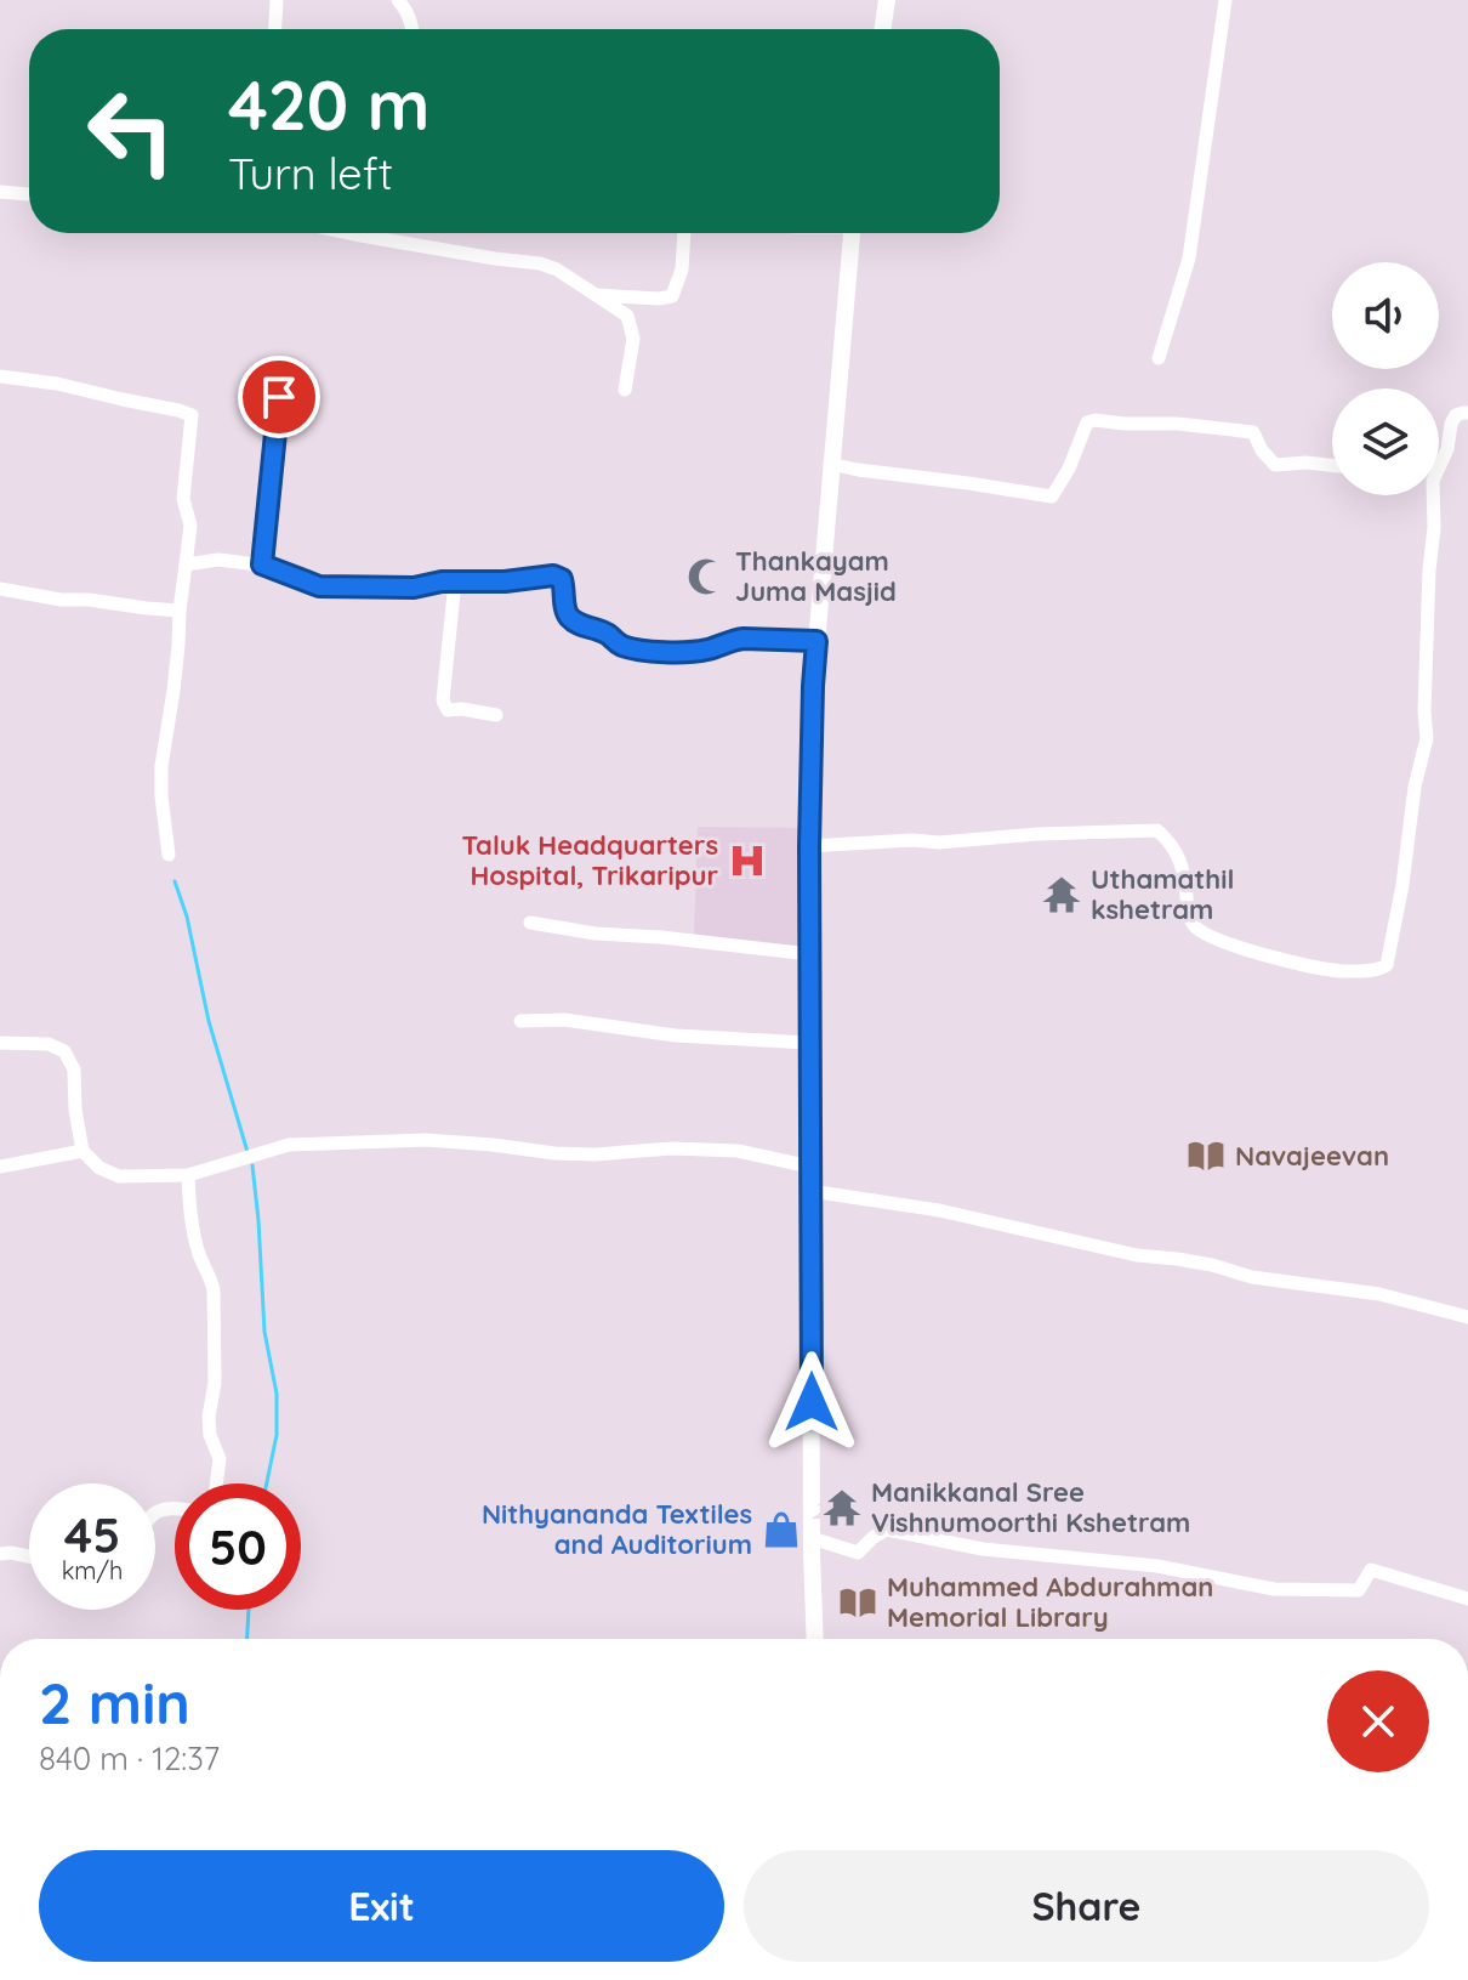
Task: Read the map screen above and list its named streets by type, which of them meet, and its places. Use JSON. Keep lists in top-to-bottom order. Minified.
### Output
{"places":{"mosque":["Thankayam Juma Masjid"],"hospital":["Taluk Headquarters Hospital, Trikaripur"],"temple":["Uthamathil kshetram","Manikkanal Sree Vishnumoorthi Kshetram"],"library":["Navajeevan","Muhammed Abdurahman Memorial Library"],"shop":["Nithyananda Textiles and Auditorium"]},"page":{"turn":["420 m","Turn left"],"speed":"45 km/h","limit":"50","heading":["2 min","840 m · 12:37"],"buttons":["Exit","Share"]}}
